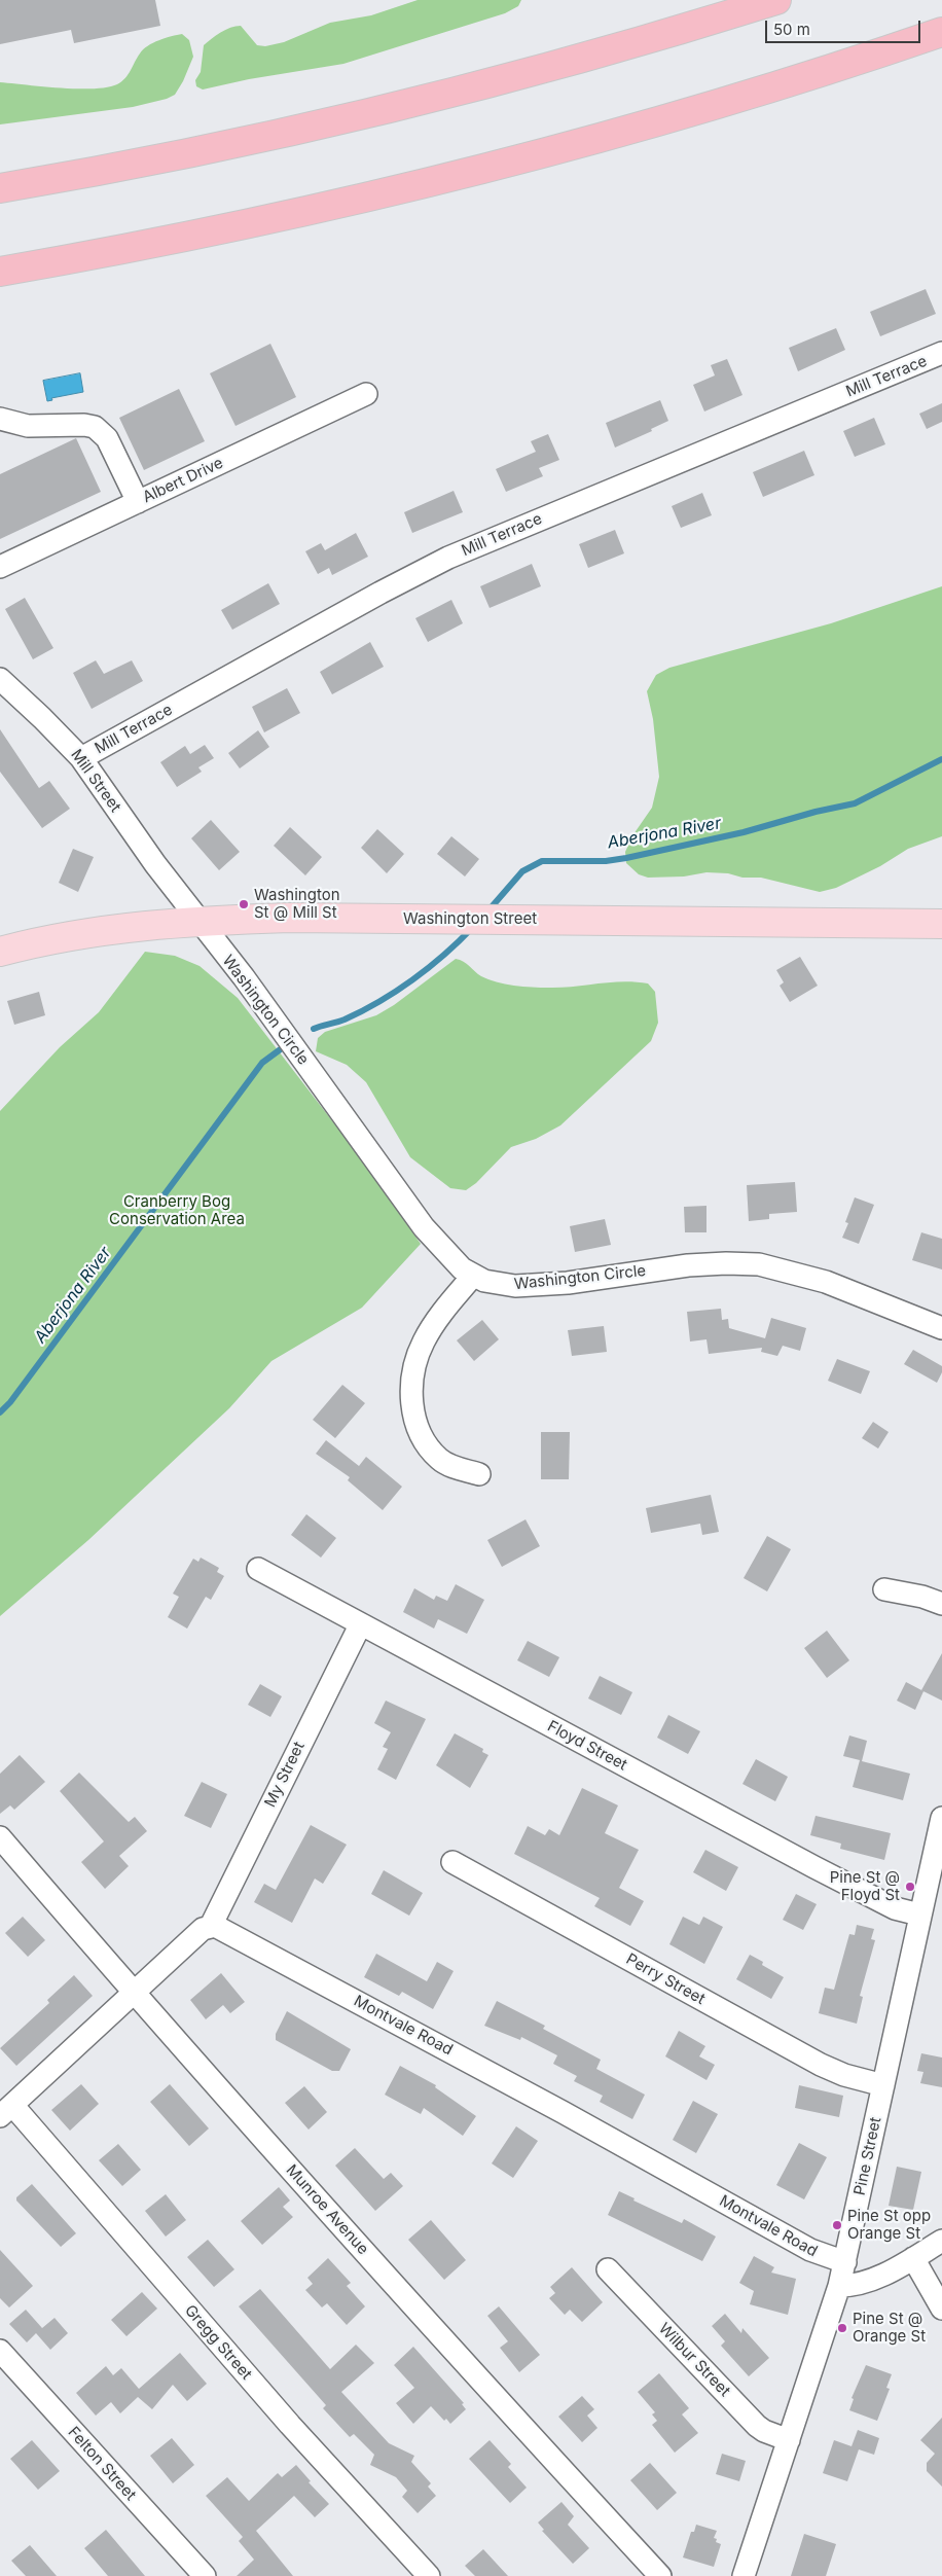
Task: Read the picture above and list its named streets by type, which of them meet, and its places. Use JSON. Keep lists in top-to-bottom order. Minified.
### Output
{"streets":{"main road":["Washington Street"],"street":["Mill Terrace","Albert Drive","Mill Street","Washington Circle","Floyd Street","My Street","Perry Street","Montvale Road","Pine Street","Munroe Avenue","Gregg Street","Wilbur Street","Felton Street"]},"crossings":[["Mill Terrace","Mill Street"],["Mill Street","Washington Street"],["Mill Street","Washington Circle"],["Washington Street","Washington Circle"],["Floyd Street","My Street"],["Floyd Street","Pine Street"],["My Street","Montvale Road"],["Perry Street","Pine Street"],["Montvale Road","Pine Street"],["Pine Street","Wilbur Street"]],"water":["Aberjona River"],"parks":["Cranberry Bog Conservation Area"],"places":["Washington St @ Mill St","Pine St @ Floyd St","Pine St opp Orange St","Pine St @ Orange St"],"scale_bar":"50 m"}
